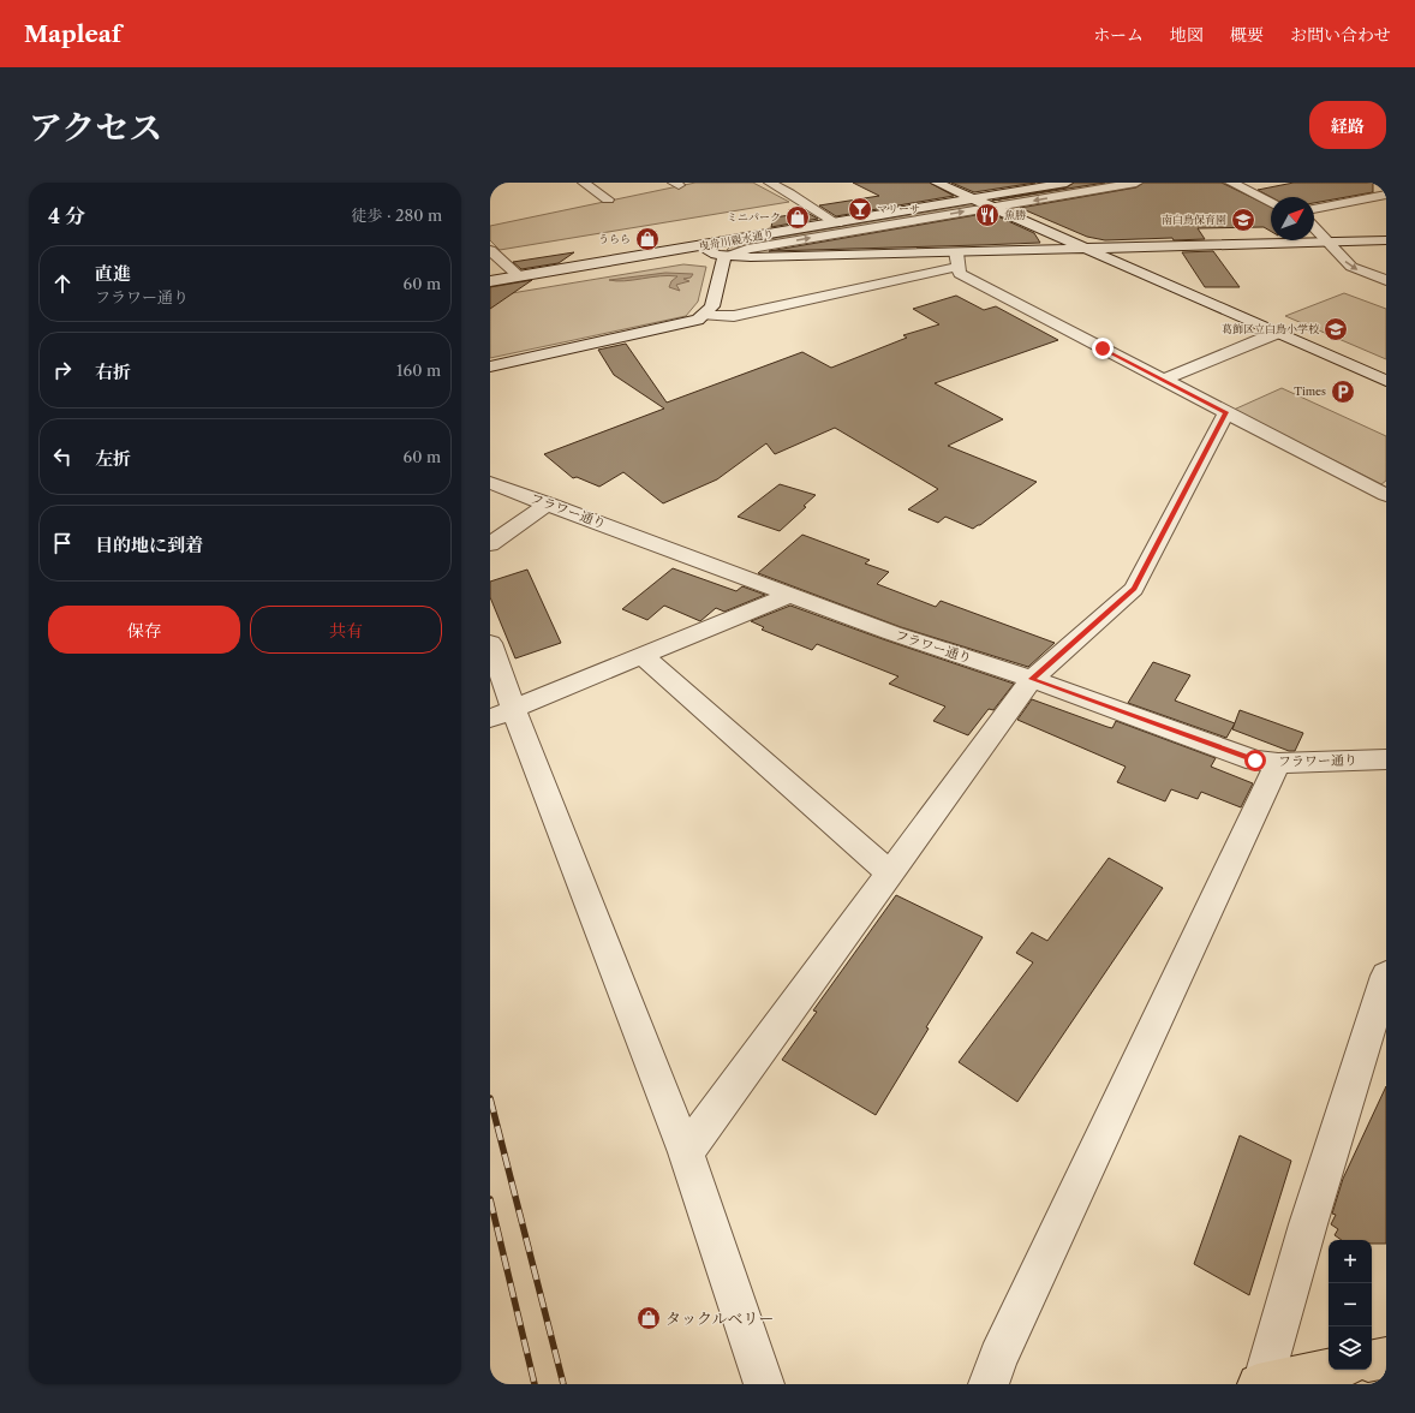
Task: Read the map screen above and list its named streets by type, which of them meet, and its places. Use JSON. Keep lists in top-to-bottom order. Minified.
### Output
{"streets":{"street":["曳舟川親水通り","フラワー通り"]},"places":{"bar":["マリーサ"],"restaurant":["魚勝"],"shop":["ミニパーク","うらら","タックルベリー"],"school or university":["南白鳥保育園","葛飾区立白鳥小学校"],"parking":["Times"]},"north":"top right","page":{"header":"Mapleaf","nav":["ホーム","地図","概要","お問い合わせ"],"title":"アクセス","buttons":["経路",["保存","共有"]],"heading":["4 分","徒歩 · 280 m"],"list":[["直進","フラワー通り","60 m"],["右折","160 m"],["左折","60 m"],"目的地に到着"],"map_buttons":["+","−"]}}
